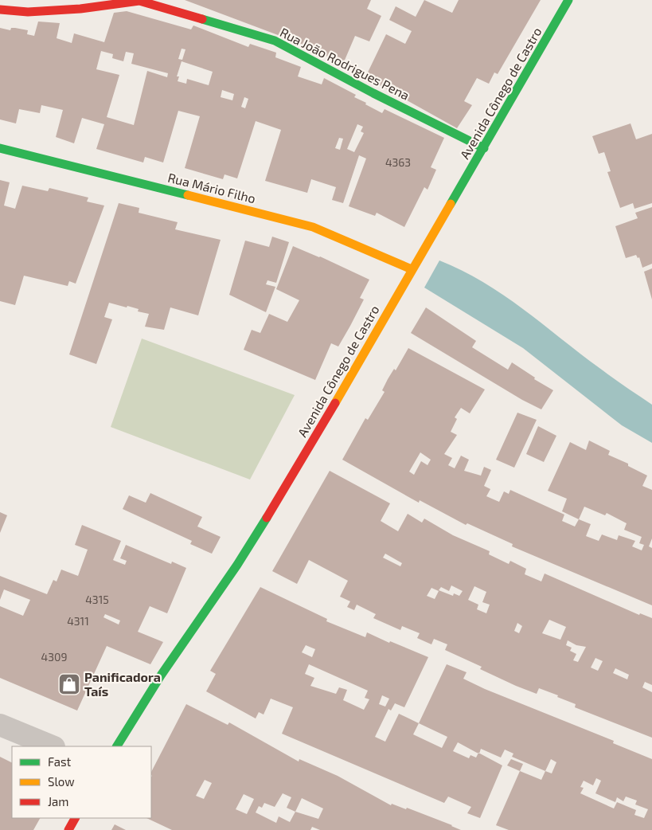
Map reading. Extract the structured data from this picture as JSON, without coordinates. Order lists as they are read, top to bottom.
{
  "streets": {
    "street": ["Rua João Rodrigues Pena", "Avenida Cônego de Castro", "Rua Mário Filho"]
  },
  "crossings": [
    ["Rua João Rodrigues Pena", "Avenida Cônego de Castro"],
    ["Avenida Cônego de Castro", "Rua Mário Filho"]
  ],
  "places": {
    "shop": ["Panificadora Taís"]
  },
  "house_numbers": [
    "4363",
    "4315",
    "4311",
    "4309"
  ],
  "legend": ["Fast", "Slow", "Jam"]
}
